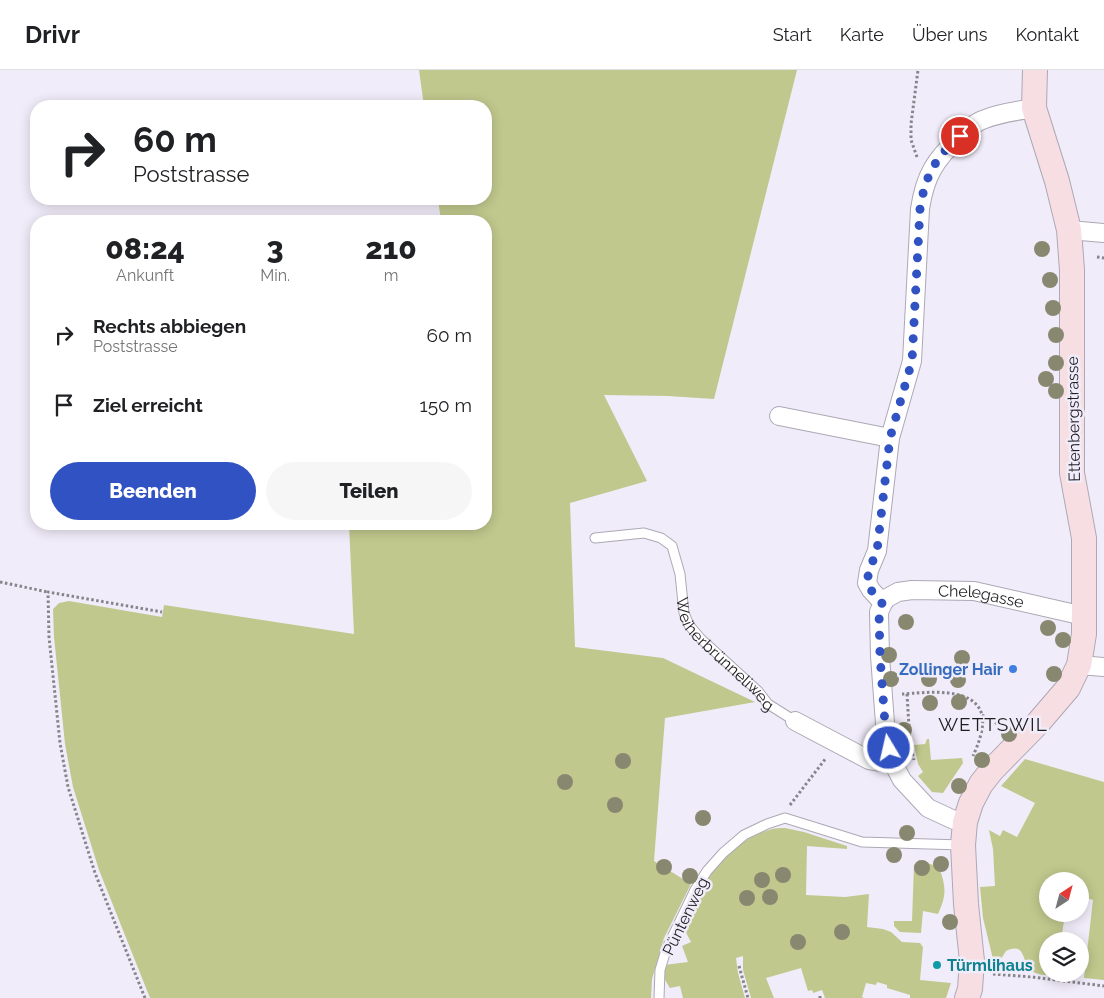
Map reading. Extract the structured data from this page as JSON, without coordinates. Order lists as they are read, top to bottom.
{
  "streets": {
    "street": ["Ettenbergstrasse", "Chelegasse", "Weiherbrünneliweg"],
    "lane": ["Püntenweg"]
  },
  "crossings": [
    ["Ettenbergstrasse", "Chelegasse"]
  ],
  "districts": ["WETTSWIL"],
  "places": ["Zollinger Hair", "Türmlihaus"],
  "north": "top right",
  "page": {
    "header": "Drivr",
    "nav": [
      "Start",
      "Karte",
      "Über uns",
      "Kontakt"
    ],
    "turn": ["60 m", "Poststrasse"],
    "eta": [
      "08:24",
      "Ankunft",
      "3",
      "Min.",
      "210",
      "m"
    ],
    "list": [
      {
        "name": "Rechts abbiegen",
        "note": "Poststrasse",
        "value": "60 m"
      },
      {
        "name": "Ziel erreicht",
        "value": "150 m"
      }
    ],
    "buttons": ["Beenden", "Teilen"]
  }
}
